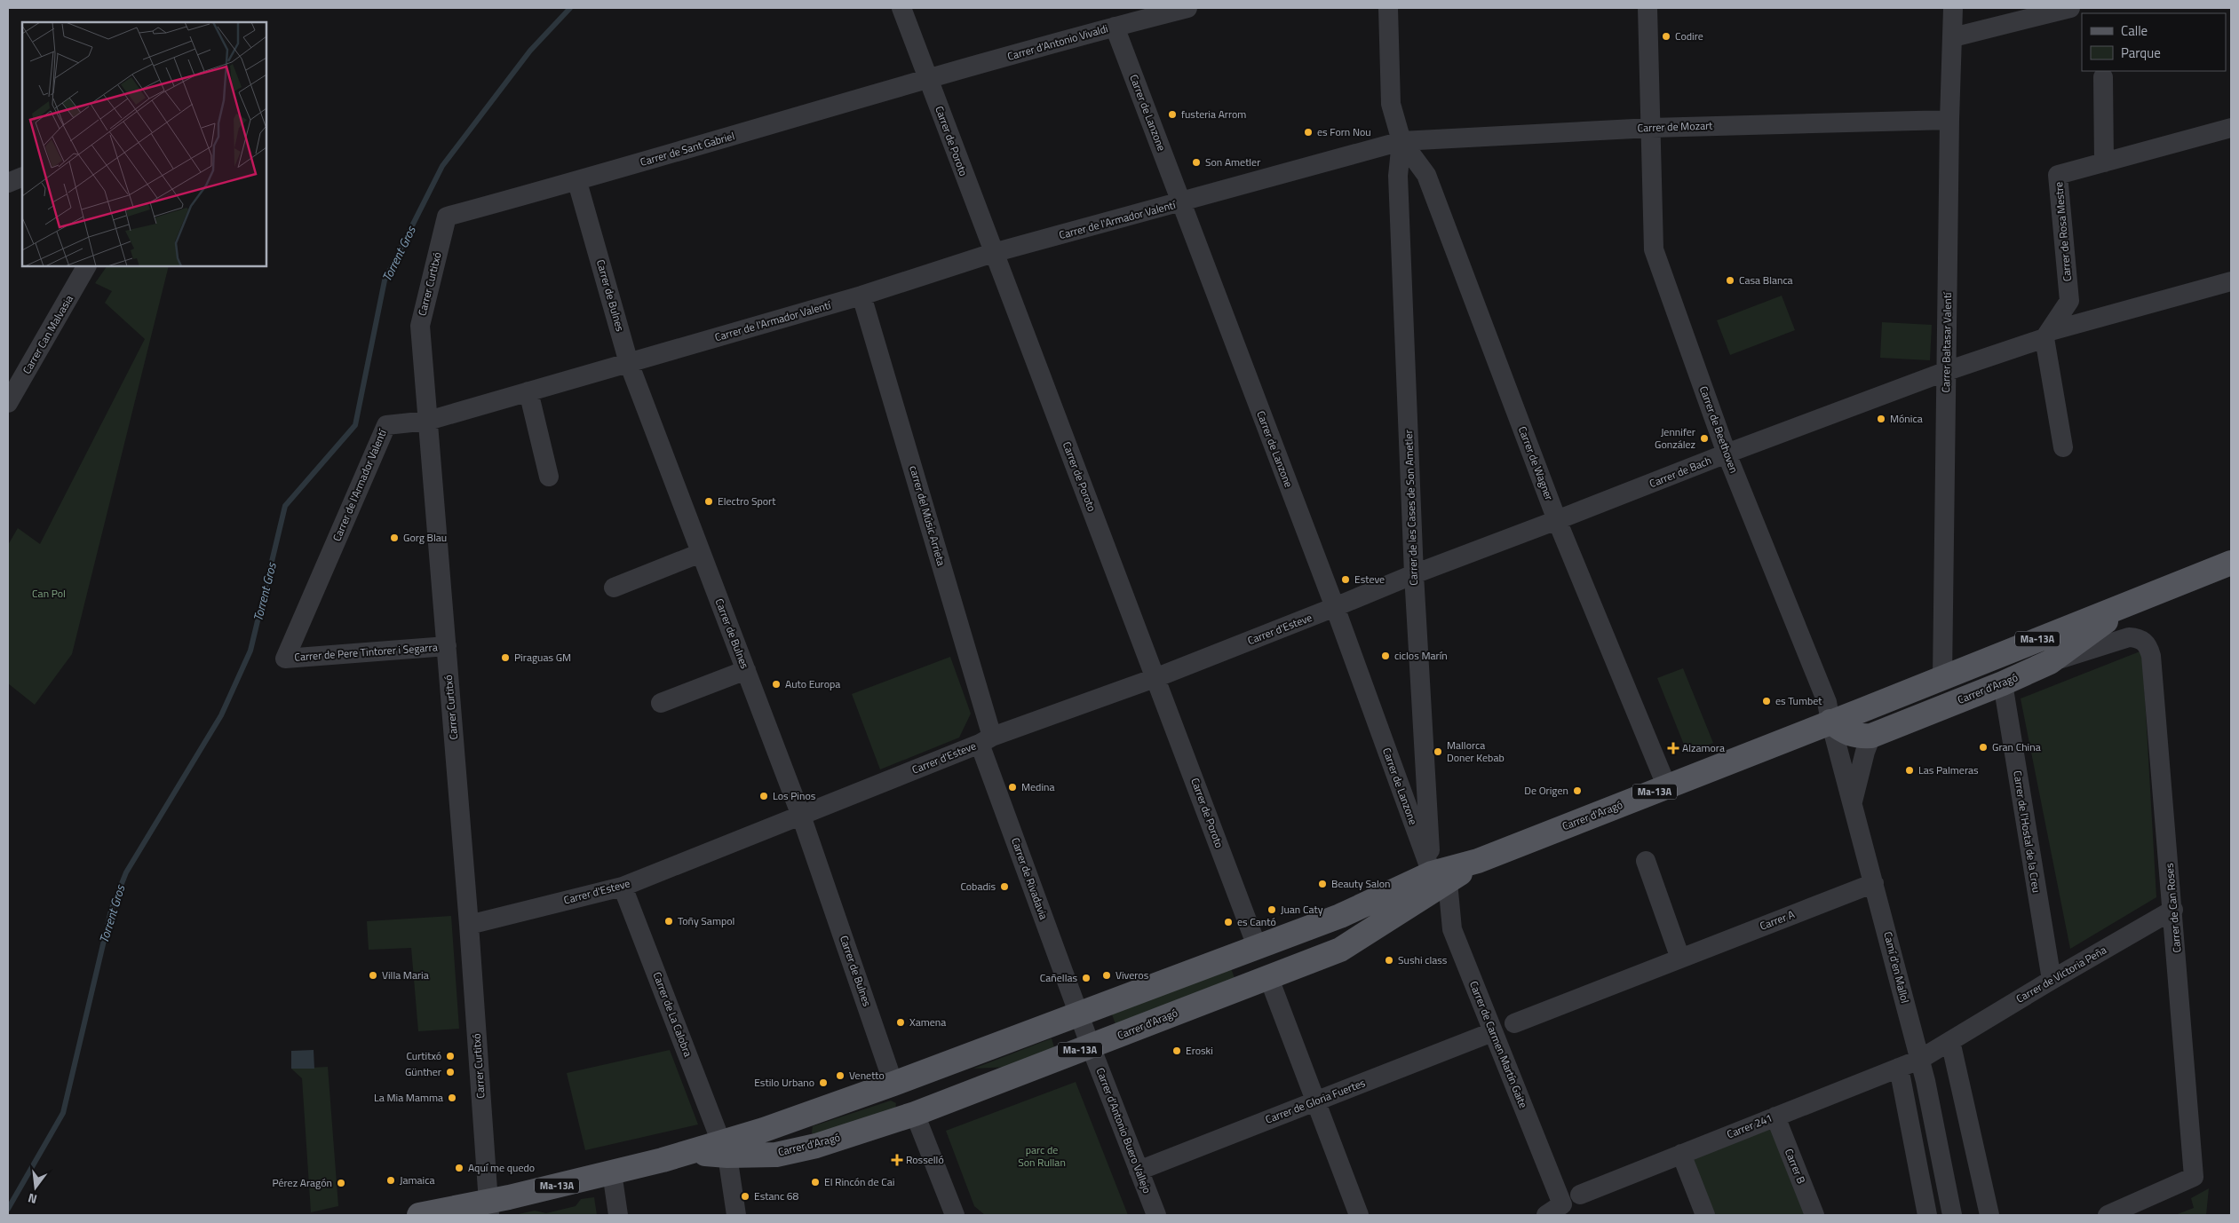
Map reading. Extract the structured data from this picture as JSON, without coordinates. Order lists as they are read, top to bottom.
{
  "streets": {
    "main road": ["Ma-13A", "Carrer d'Aragó"],
    "street": [
      "Carrer d'Antonio Vivaldi",
      "Carrer de Lanzone",
      "Carrer de Mozart",
      "Carrer de Poroto",
      "Carrer de Sant Gabriel",
      "Carrer de l'Armador Valentí",
      "Carrer de Rosa Mestre",
      "Carrer Curtitxó",
      "Carrer de Bulnes",
      "Carrer Can Malvasia",
      "Carrer Baltasar Valentí",
      "Carrer de Beethoven",
      "Carrer de Wagner",
      "Carrer de Bach",
      "Carrer de les Cases de Son Ametler",
      "carrer del Músic Arrieta",
      "Carrer d'Esteve",
      "Carrer de Pere Tintorer i Segarra",
      "Carrer de l'Hostal de la Creu",
      "Carrer de Rivadavia",
      "Carrer de Can Roses",
      "Carrer A",
      "Camí d'en Mallol",
      "Carrer de Victoria Peña",
      "Carrer de La Calobra",
      "Carrer de Carmen Martín Gaite",
      "Carrer de Gloria Fuertes",
      "Carrer 241",
      "Carrer d'Antonio Buero Vallejo",
      "Carrer B"
    ]
  },
  "crossings": [
    ["Carrer d'Antonio Vivaldi", "Carrer de Lanzone"],
    ["Carrer d'Antonio Vivaldi", "Carrer de Poroto"],
    ["Carrer d'Antonio Vivaldi", "Carrer de Sant Gabriel"],
    ["Carrer de Lanzone", "Carrer de l'Armador Valentí"],
    ["Carrer de Lanzone", "Carrer de les Cases de Son Ametler"],
    ["Carrer de Lanzone", "Carrer d'Esteve"],
    ["Carrer de Lanzone", "Carrer d'Aragó"],
    ["Carrer de Lanzone", "Carrer de Carmen Martín Gaite"],
    ["Carrer de Mozart", "Carrer de l'Armador Valentí"],
    ["Carrer de Mozart", "Carrer Baltasar Valentí"],
    ["Carrer de Mozart", "Carrer de Beethoven"],
    ["Carrer de Mozart", "Carrer de Wagner"],
    ["Carrer de Mozart", "Carrer de les Cases de Son Ametler"],
    ["Carrer de Poroto", "Carrer de Sant Gabriel"],
    ["Carrer de Poroto", "Carrer de l'Armador Valentí"],
    ["Carrer de Poroto", "Carrer d'Esteve"],
    ["Carrer de Poroto", "Carrer d'Aragó"],
    ["Carrer de Sant Gabriel", "Carrer Curtitxó"],
    ["Carrer de Sant Gabriel", "Carrer de Bulnes"],
    ["Carrer de l'Armador Valentí", "Carrer Curtitxó"],
    ["Carrer de l'Armador Valentí", "Carrer de Bulnes"],
    ["Carrer de l'Armador Valentí", "Carrer de Wagner"],
    ["Carrer de l'Armador Valentí", "Carrer de les Cases de Son Ametler"],
    ["Carrer de l'Armador Valentí", "carrer del Músic Arrieta"],
    ["Carrer de l'Armador Valentí", "Carrer de Pere Tintorer i Segarra"],
    ["Carrer Curtitxó", "Carrer d'Esteve"],
    ["Carrer Curtitxó", "Carrer de Pere Tintorer i Segarra"],
    ["Carrer Curtitxó", "Carrer d'Aragó"],
    ["Carrer de Bulnes", "Carrer d'Esteve"],
    ["Carrer de Bulnes", "Carrer d'Aragó"],
    ["Carrer Baltasar Valentí", "Carrer de Bach"],
    ["Carrer Baltasar Valentí", "Carrer d'Aragó"],
    ["Carrer de Beethoven", "Carrer de Bach"],
    ["Carrer de Beethoven", "Carrer d'Aragó"],
    ["Carrer de Beethoven", "Camí d'en Mallol"],
    ["Carrer de Wagner", "Carrer de Bach"],
    ["Carrer de Wagner", "Carrer de les Cases de Son Ametler"],
    ["Carrer de Wagner", "Carrer d'Aragó"],
    ["Carrer de Bach", "Carrer de les Cases de Son Ametler"],
    ["Carrer de Bach", "Carrer d'Esteve"],
    ["Carrer de les Cases de Son Ametler", "Carrer d'Esteve"],
    ["Carrer de les Cases de Son Ametler", "Carrer d'Aragó"],
    ["Carrer de les Cases de Son Ametler", "Carrer de Carmen Martín Gaite"],
    ["carrer del Músic Arrieta", "Carrer d'Esteve"],
    ["carrer del Músic Arrieta", "Carrer de Rivadavia"],
    ["Carrer d'Esteve", "Carrer de Rivadavia"],
    ["Carrer d'Esteve", "Carrer de La Calobra"],
    ["Carrer d'Aragó", "Carrer de l'Hostal de la Creu"],
    ["Carrer d'Aragó", "Carrer de Rivadavia"],
    ["Carrer d'Aragó", "Carrer de Can Roses"],
    ["Carrer d'Aragó", "Camí d'en Mallol"],
    ["Carrer d'Aragó", "Carrer de La Calobra"],
    ["Carrer d'Aragó", "Carrer de Carmen Martín Gaite"],
    ["Carrer d'Aragó", "Carrer d'Antonio Buero Vallejo"],
    ["Carrer de l'Hostal de la Creu", "Carrer de Victoria Peña"],
    ["Carrer de Rivadavia", "Carrer d'Antonio Buero Vallejo"],
    ["Carrer de Can Roses", "Carrer de Victoria Peña"],
    ["Carrer A", "Camí d'en Mallol"],
    ["Camí d'en Mallol", "Carrer de Victoria Peña"],
    ["Camí d'en Mallol", "Carrer 241"],
    ["Carrer de Victoria Peña", "Carrer 241"],
    ["Carrer de Carmen Martín Gaite", "Carrer de Gloria Fuertes"],
    ["Carrer de Gloria Fuertes", "Carrer d'Antonio Buero Vallejo"],
    ["Carrer 241", "Carrer B"]
  ],
  "water": ["Torrent Gros"],
  "parks": ["Can Pol", "parc de Son Rullan"],
  "places": {
    "other": [
      "Codire",
      "fusteria Arrom",
      "es Forn Nou",
      "Son Ametler",
      "Casa Blanca",
      "Mónica",
      "Jennifer González",
      "Electro Sport",
      "Gorg Blau",
      "Esteve",
      "ciclos Marín",
      "Piraguas GM",
      "Auto Europa",
      "es Tumbet",
      "Gran China",
      "Mallorca Doner Kebab",
      "Las Palmeras",
      "Medina",
      "De Origen",
      "Los Pinos",
      "Beauty Salon",
      "Cobadis",
      "Juan Caty",
      "Toñy Sampol",
      "es Cantó",
      "Sushi class",
      "Villa Maria",
      "Viveros",
      "Cañellas",
      "Xamena",
      "Eroski",
      "Curtitxó",
      "Günther",
      "Venetto",
      "Estilo Urbano",
      "La Mia Mamma",
      "Aquí me quedo",
      "Jamaica",
      "El Rincón de Cai",
      "Pérez Aragón",
      "Estanc 68"
    ],
    "health": ["Alzamora", "Rosselló"]
  },
  "legend": ["Calle", "Parque"],
  "north": "bottom"
}
